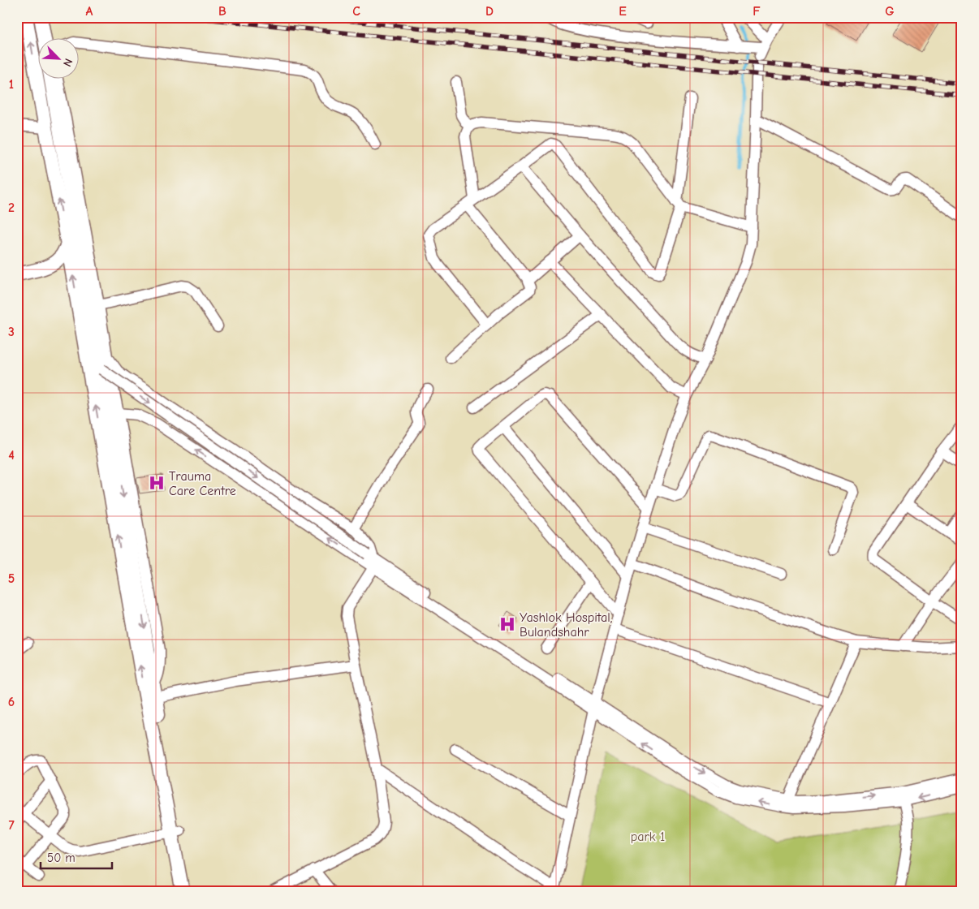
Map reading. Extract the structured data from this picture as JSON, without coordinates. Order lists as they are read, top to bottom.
{
  "parks": ["park 1"],
  "places": {
    "hospital": ["Trauma Care Centre", "Yashlok Hospital, Bulandshahr"]
  },
  "scale_bar": "50 m",
  "north": "bottom right",
  "grid": {
    "columns": [
      "A",
      "B",
      "C",
      "D",
      "E",
      "F",
      "G"
    ],
    "rows": [
      "1",
      "2",
      "3",
      "4",
      "5",
      "6",
      "7"
    ]
  }
}
